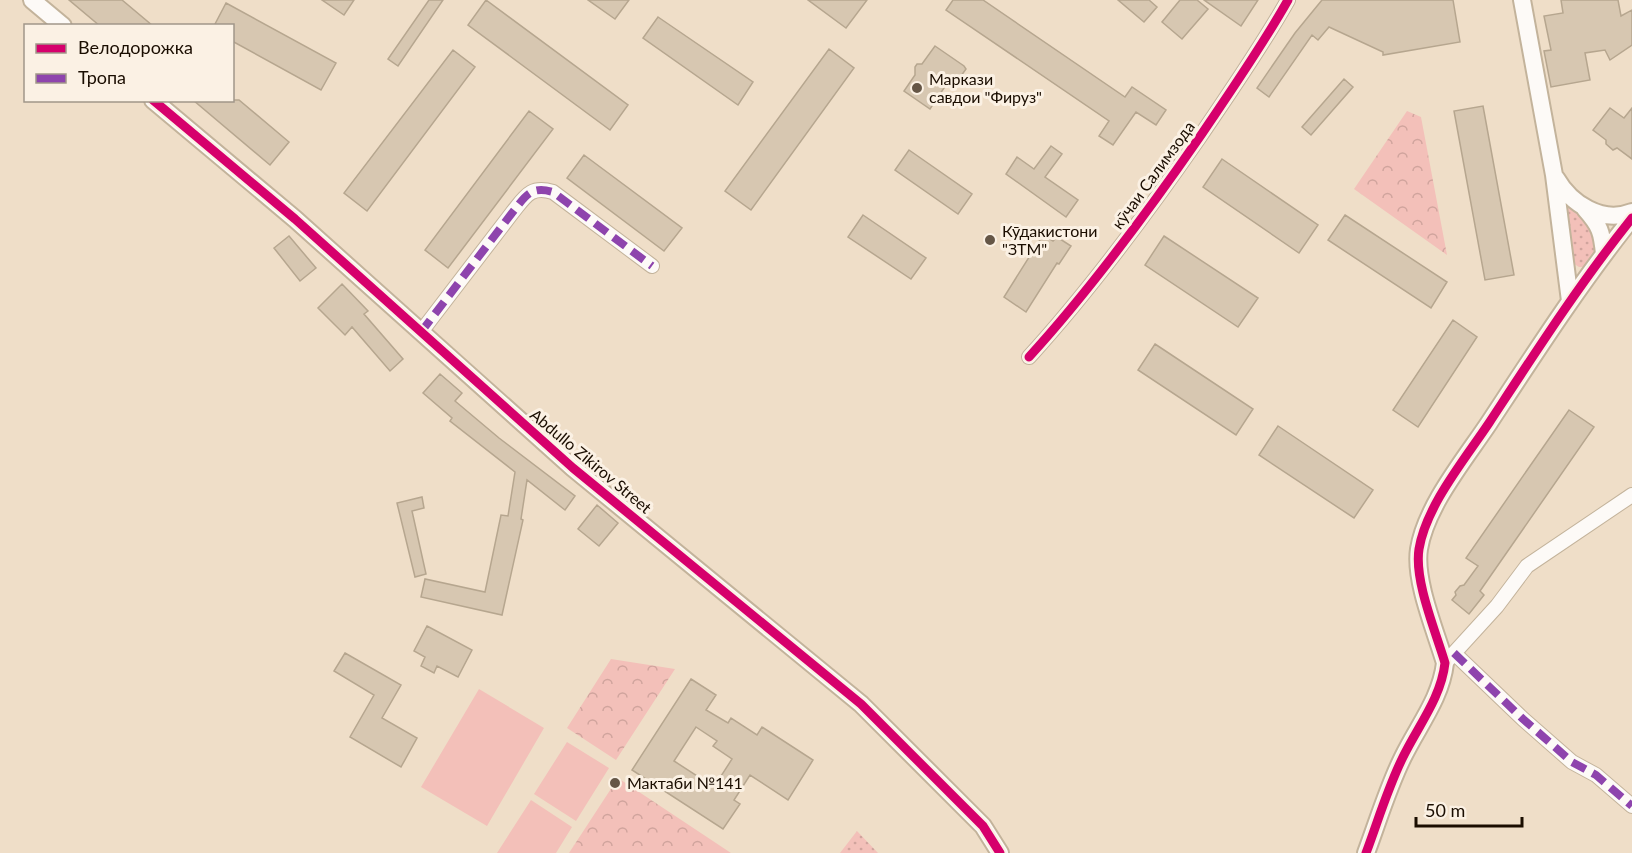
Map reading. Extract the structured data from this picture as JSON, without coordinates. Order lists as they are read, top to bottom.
{
  "streets": {
    "street": ["кӯчаи Салимзода", "Abdullo Zikirov Street"]
  },
  "places": ["Маркази савдои \"Фируз\"", "Кӯдакистони \"ЗТМ\"", "Мактаби №141"],
  "legend": ["Велодорожка", "Тропа"],
  "scale_bar": "50 m"
}
